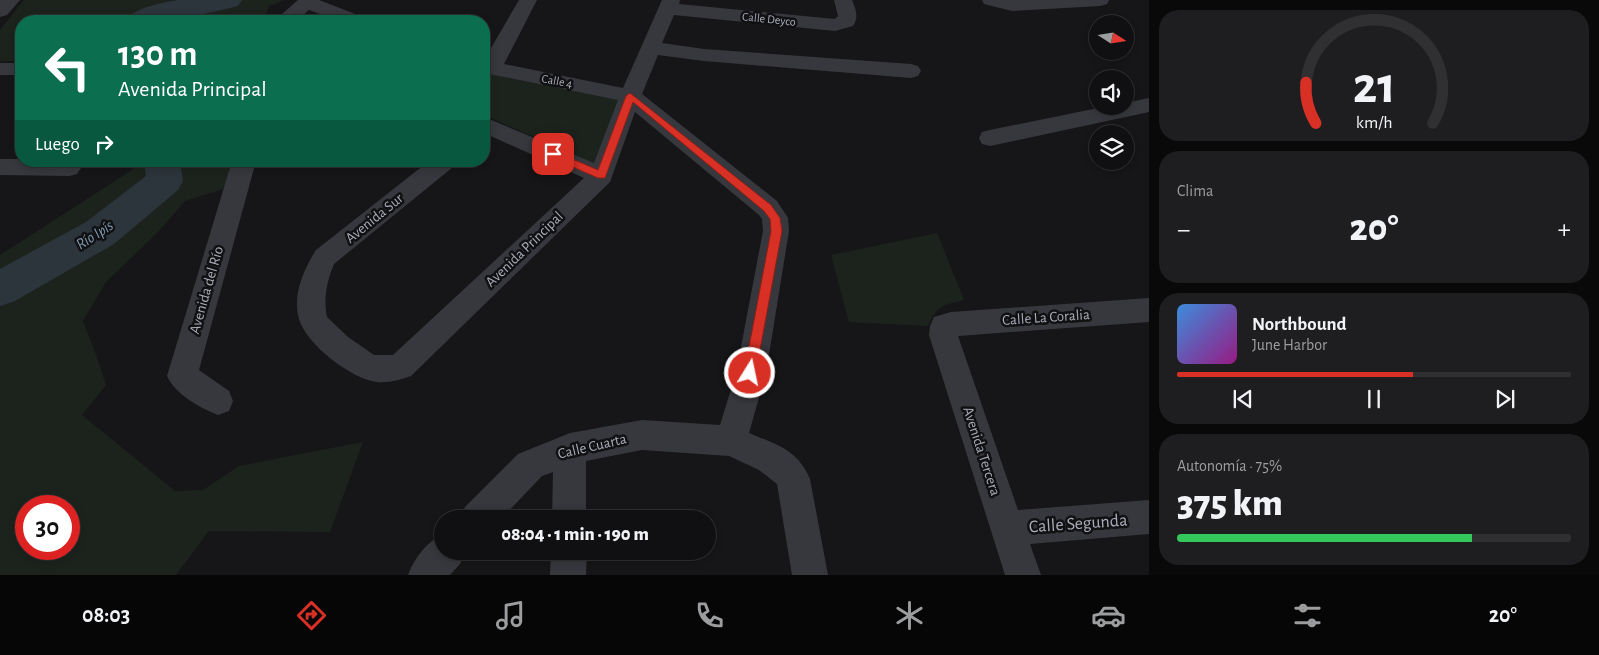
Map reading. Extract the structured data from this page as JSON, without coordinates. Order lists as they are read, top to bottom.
{
  "streets": {
    "street": [
      "Calle Deyco",
      "Calle 4",
      "Avenida Sur",
      "Avenida Principal",
      "Avenida del Río",
      "Calle La Coralia",
      "Calle Cuarta",
      "Avenida Tercera",
      "Calle Segunda"
    ]
  },
  "crossings": [
    ["Calle Deyco", "Avenida Principal"],
    ["Calle 4", "Avenida Principal"],
    ["Avenida Sur", "Avenida Principal"],
    ["Calle La Coralia", "Avenida Tercera"],
    ["Avenida Tercera", "Calle Segunda"]
  ],
  "water": ["Río Ipís"],
  "north": "right",
  "page": {
    "turn": ["130 m", "Avenida Principal"],
    "then": "Luego",
    "tile": [
      "Clima",
      ["Autonomía · 75%", "375 km"]
    ],
    "heat": ["−", "20°", "+"],
    "song": ["Northbound", "June Harbor"],
    "limit": "30",
    "trip": "08:04 · 1 min · 190 m",
    "tabs": ["08:03", "20°"],
    "gauge": ["21", "km/h"]
  }
}
